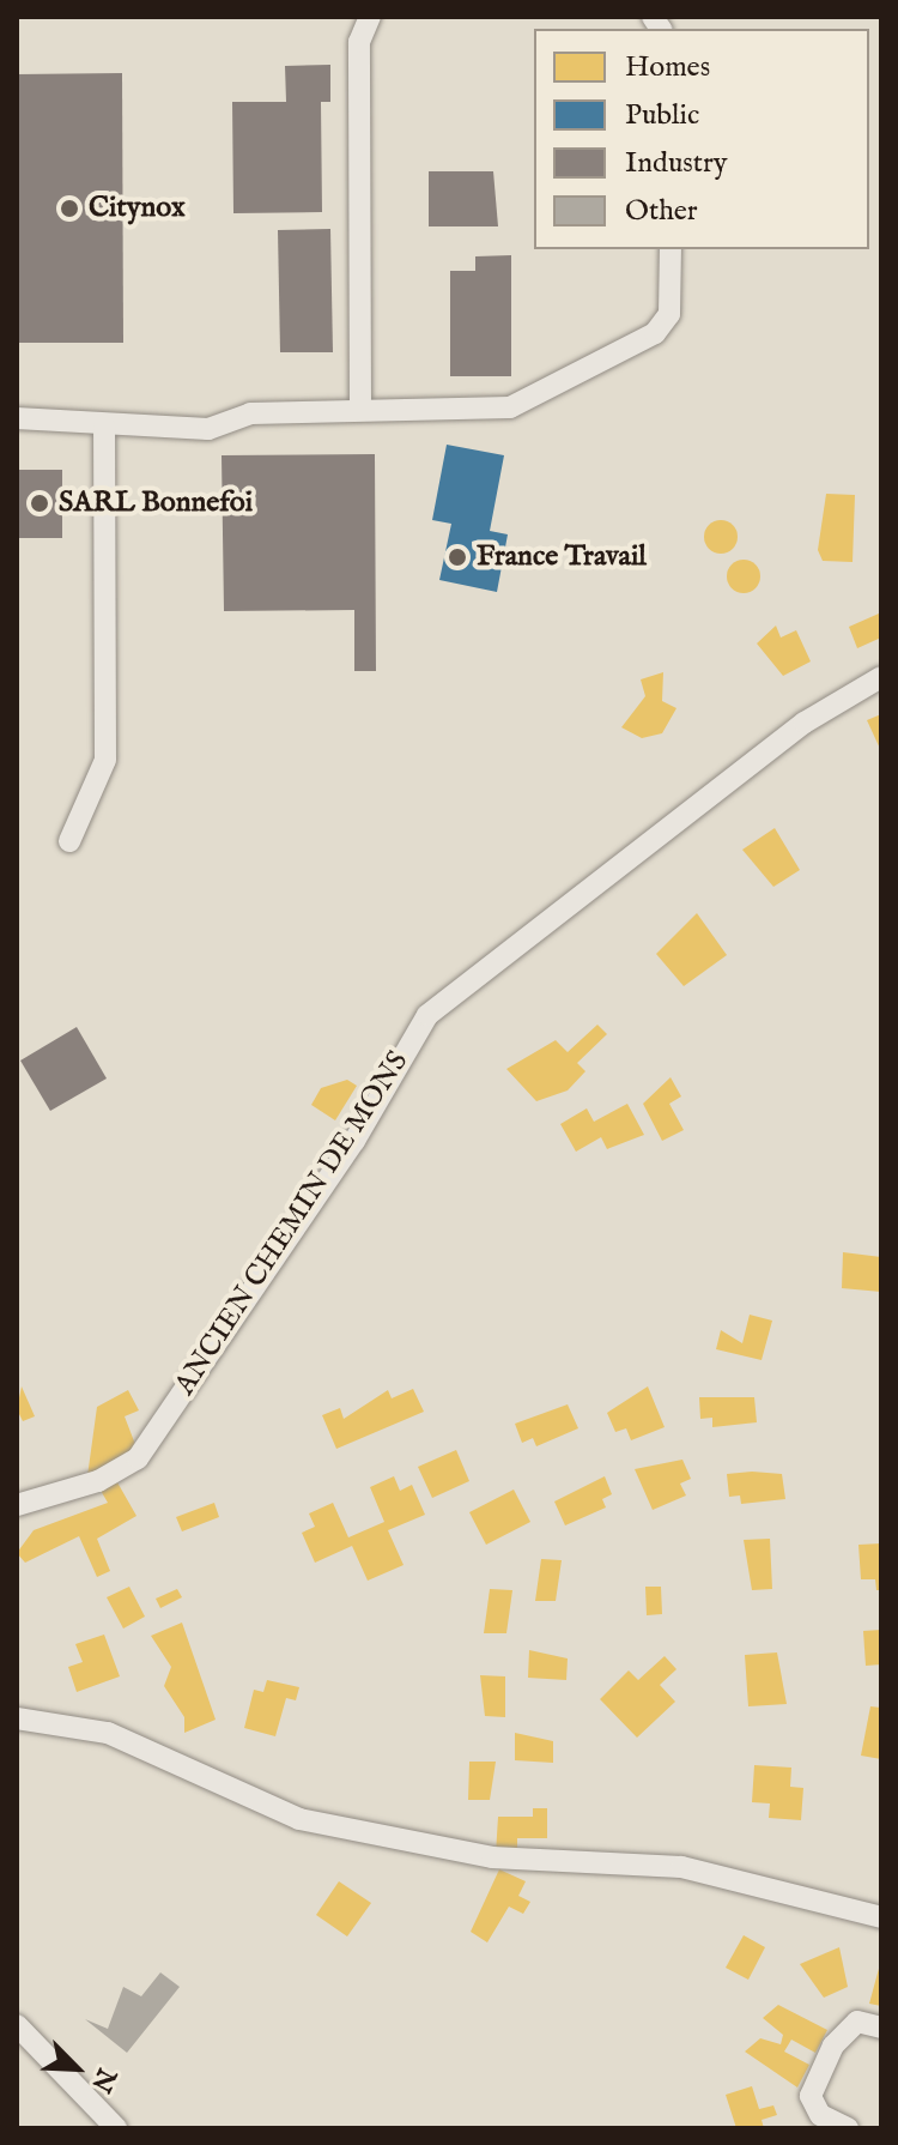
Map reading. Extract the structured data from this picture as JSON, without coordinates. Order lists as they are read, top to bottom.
{
  "streets": {
    "street": ["ANCIEN CHEMIN DE MONS"]
  },
  "places": ["Citynox", "SARL Bonnefoi", "France Travail"],
  "legend": [
    "Homes",
    "Public",
    "Industry",
    "Other"
  ],
  "north": "bottom right"
}
